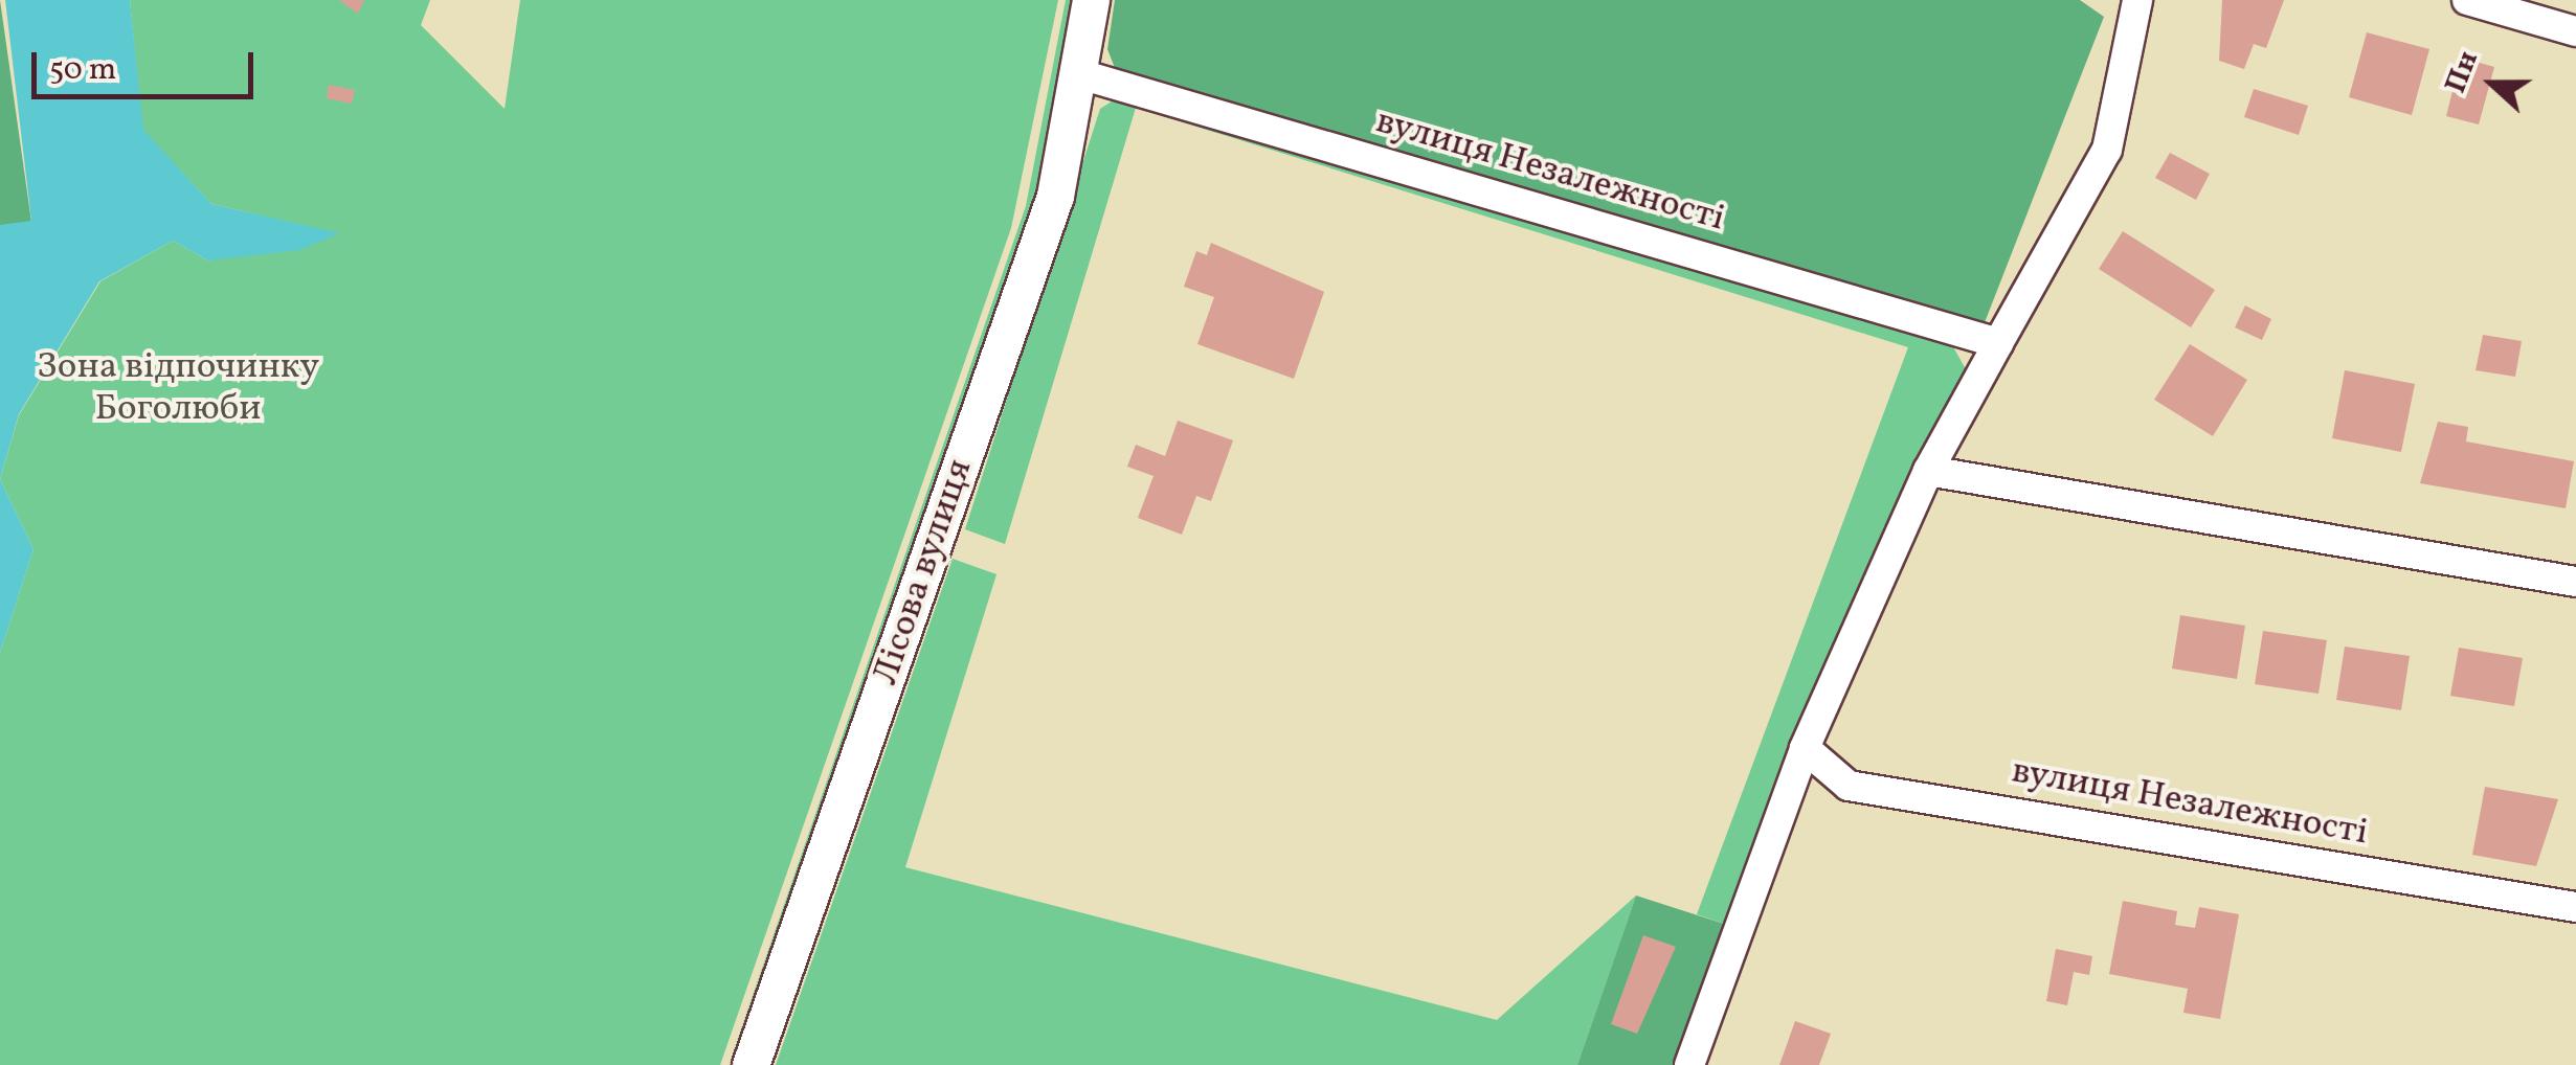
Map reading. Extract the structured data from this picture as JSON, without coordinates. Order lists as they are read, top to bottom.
{
  "streets": {
    "street": ["вулиця Незалежності", "Лісова вулиця"]
  },
  "crossings": [
    ["вулиця Незалежності", "Лісова вулиця"]
  ],
  "parks": ["Зона відпочинку Боголюби"],
  "scale_bar": "50 m",
  "north": "left"
}
